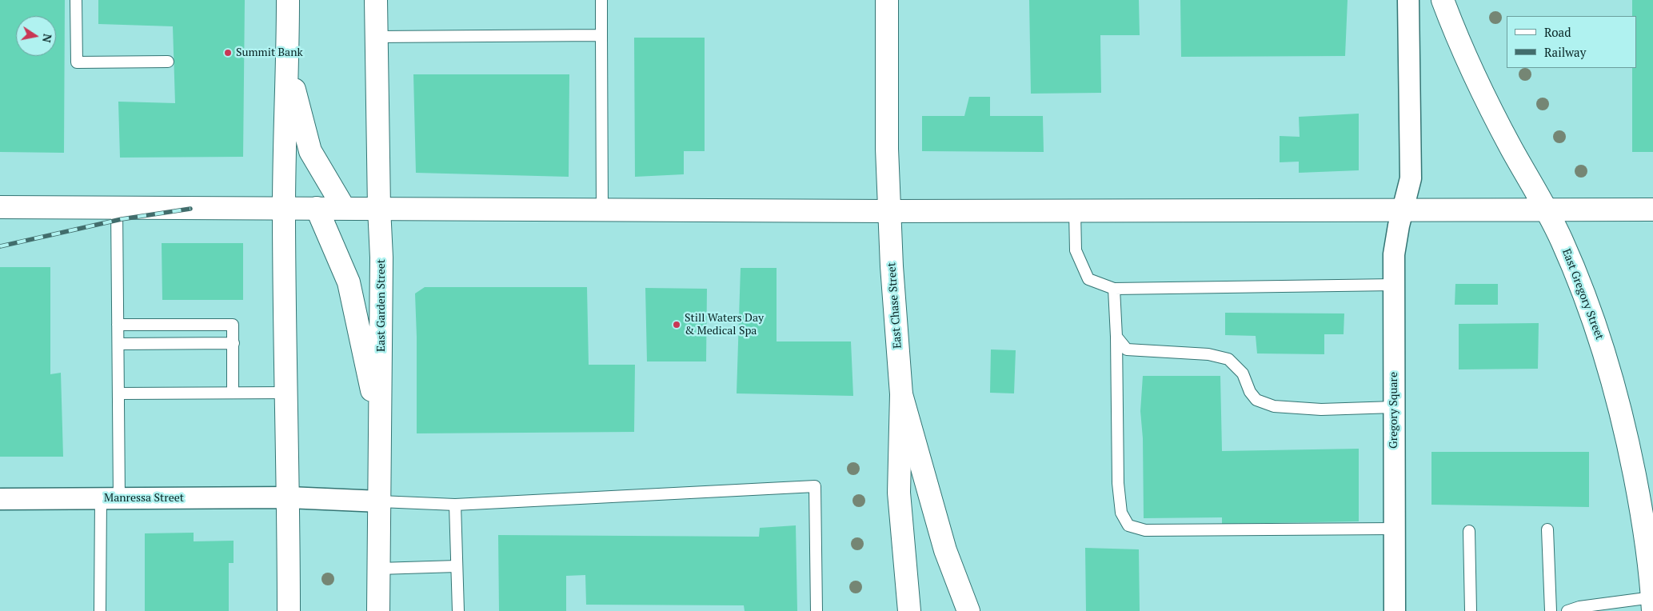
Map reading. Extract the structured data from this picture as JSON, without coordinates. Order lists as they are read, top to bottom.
{
  "streets": {
    "main road": ["East Gregory Street", "East Garden Street", "East Chase Street"],
    "street": ["Gregory Square", "Manressa Street"]
  },
  "crossings": [
    ["East Garden Street", "Manressa Street"]
  ],
  "places": ["Summit Bank", "Still Waters Day & Medical Spa"],
  "legend": ["Road", "Railway"],
  "north": "right"
}
